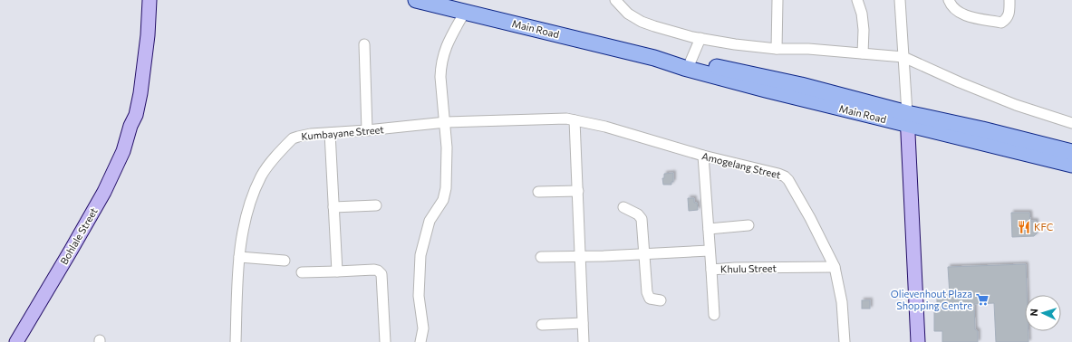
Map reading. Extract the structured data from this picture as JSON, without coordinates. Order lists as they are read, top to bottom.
{
  "streets": {
    "main road": ["Main Road"],
    "street": [
      "Kumbayane Street",
      "Amogelang Street",
      "Bohlale Street",
      "Khulu Street"
    ]
  },
  "crossings": [
    ["Kumbayane Street", "Amogelang Street"],
    ["Amogelang Street", "Khulu Street"]
  ],
  "places": {
    "restaurant": ["KFC"],
    "supermarket": ["Olievenhout Plaza Shopping Centre"]
  },
  "north": "left"
}
